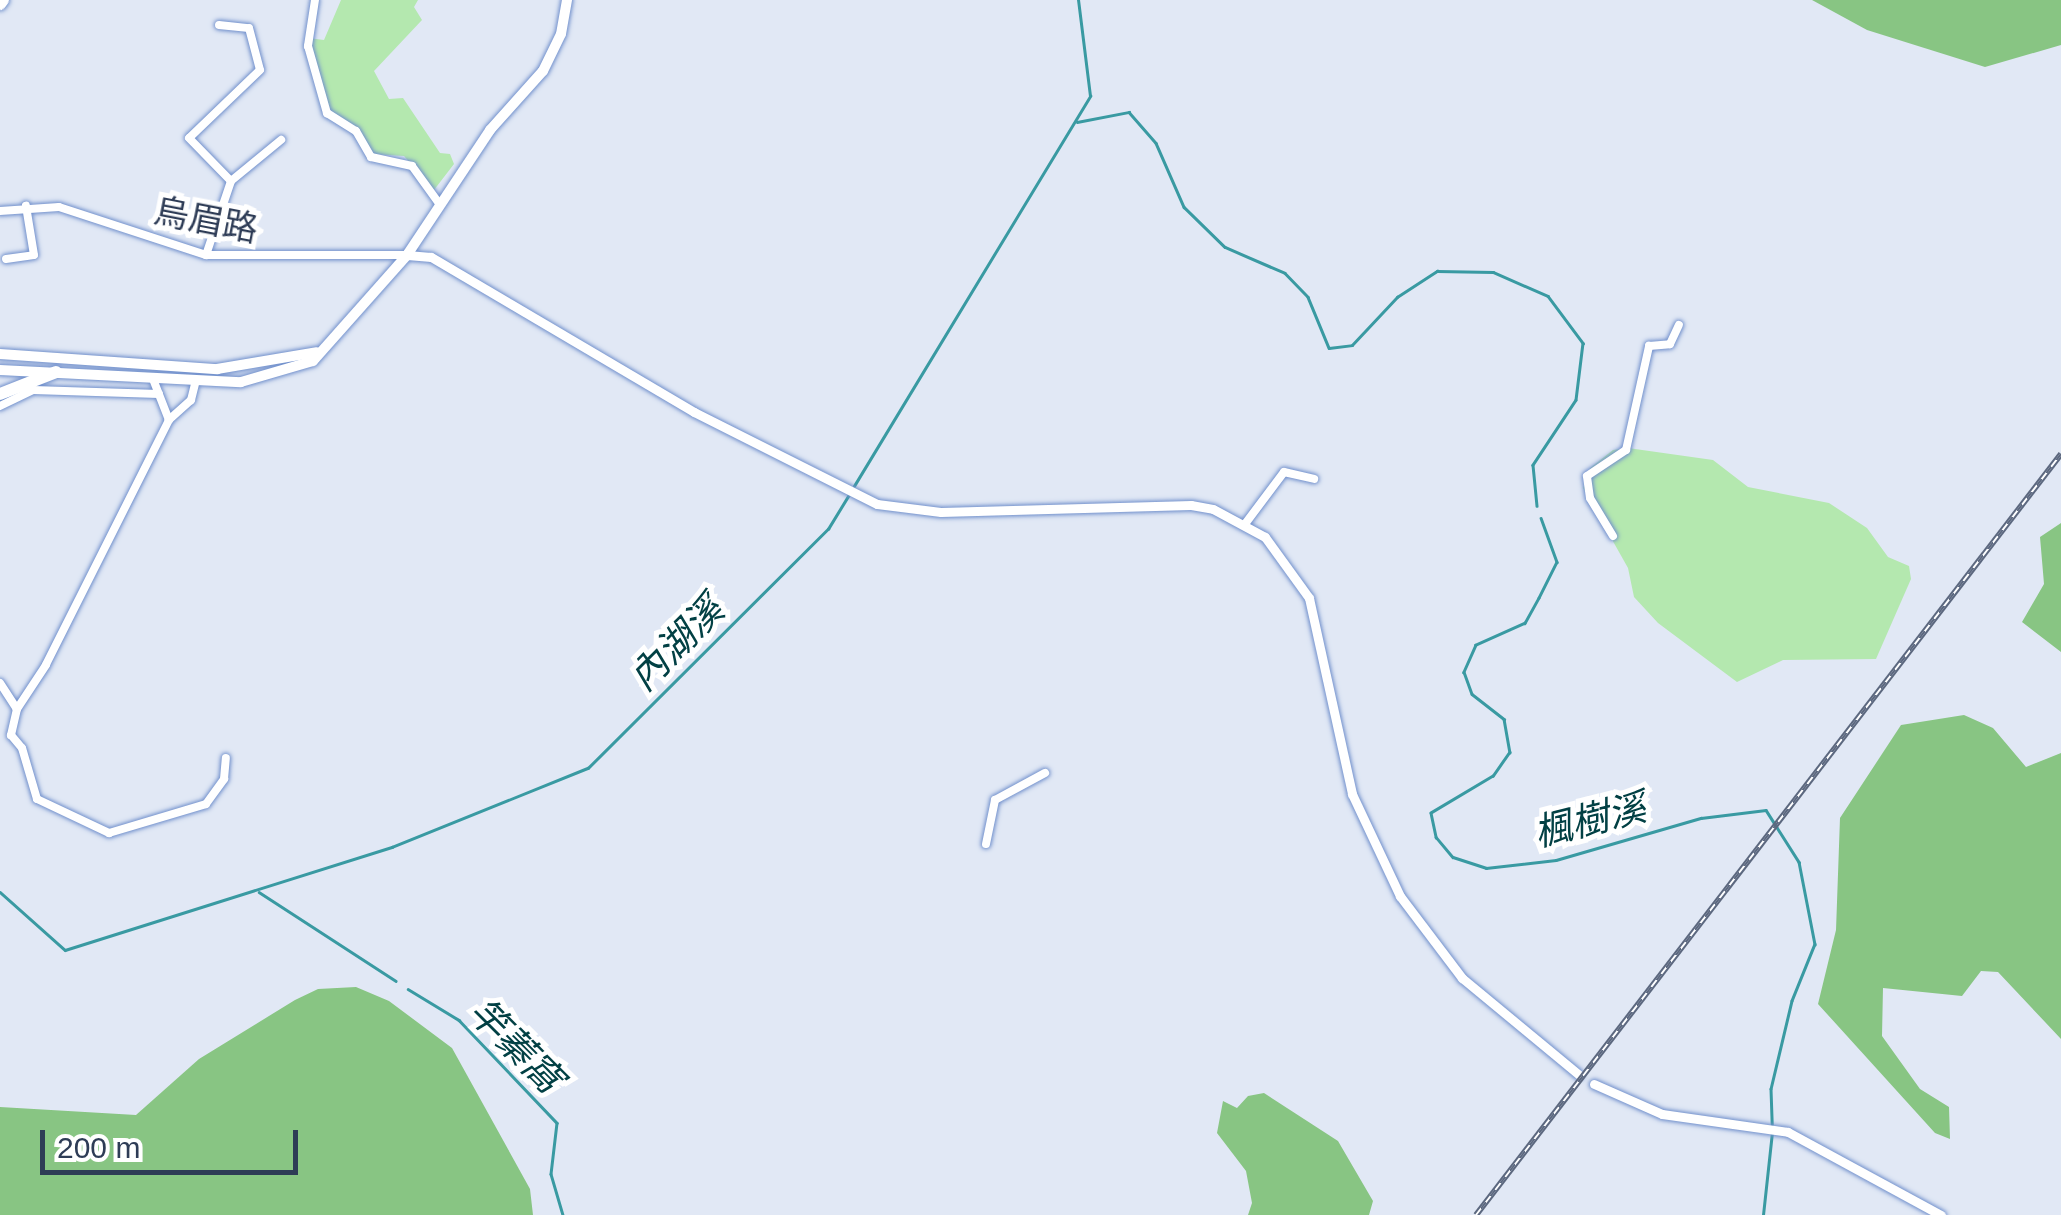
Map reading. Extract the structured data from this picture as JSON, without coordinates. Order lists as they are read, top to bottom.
{
  "streets": {
    "street": ["烏眉路"]
  },
  "water": ["內湖溪", "楓樹溪", "竿蓁窩"],
  "scale_bar": "200 m"
}
